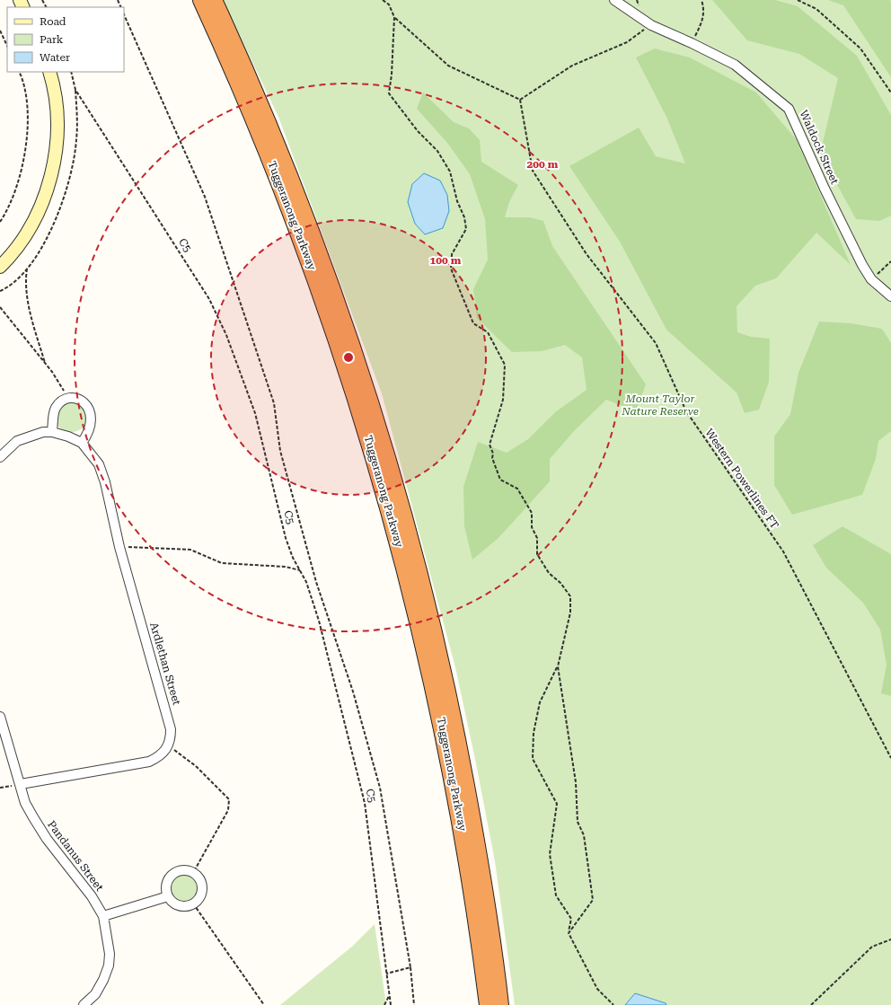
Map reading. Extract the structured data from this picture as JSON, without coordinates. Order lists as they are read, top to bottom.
{
  "streets": {
    "highway": ["Tuggeranong Parkway"],
    "street": ["Waldock Street", "Ardlethan Street", "Pandanus Street"],
    "path": ["C5", "Western Powerlines FT"]
  },
  "parks": ["Mount Taylor Nature Reserve"],
  "legend": ["Road", "Park", "Water"],
  "rings": ["200 m", "100 m"]
}
